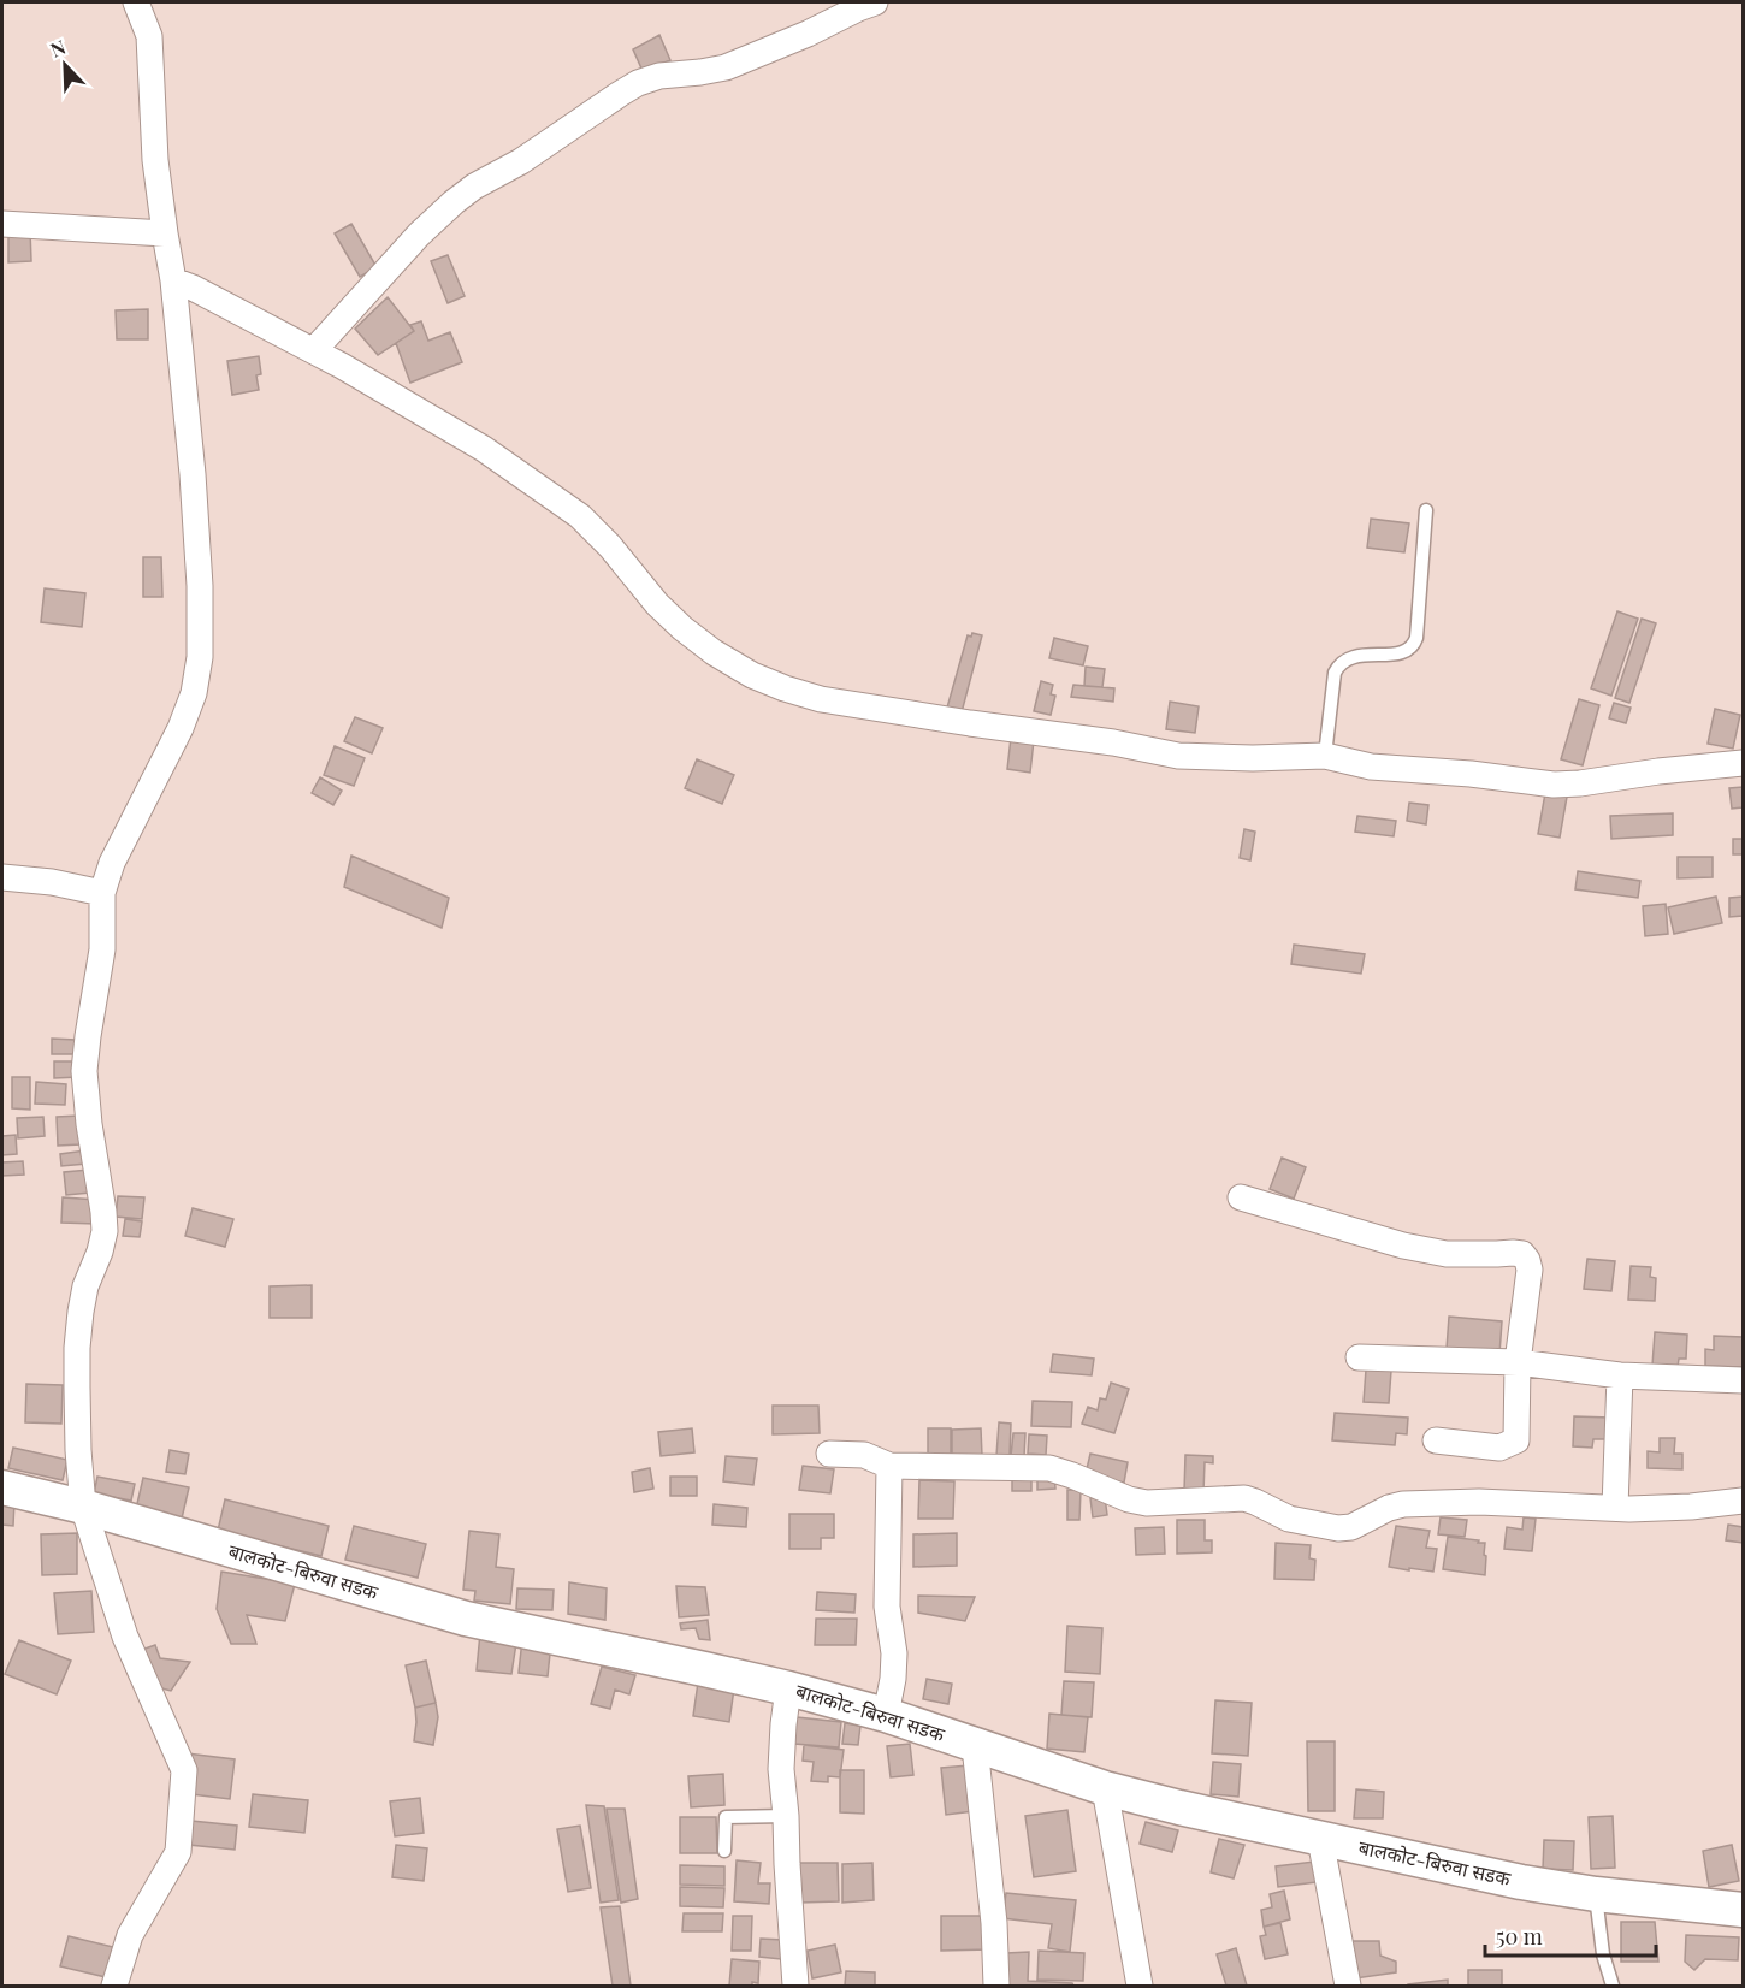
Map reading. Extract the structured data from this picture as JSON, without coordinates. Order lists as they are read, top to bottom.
{
  "streets": {
    "main road": ["बालकोट-बिरुवा सडक"]
  },
  "scale_bar": "50 m",
  "north": "top left"
}
